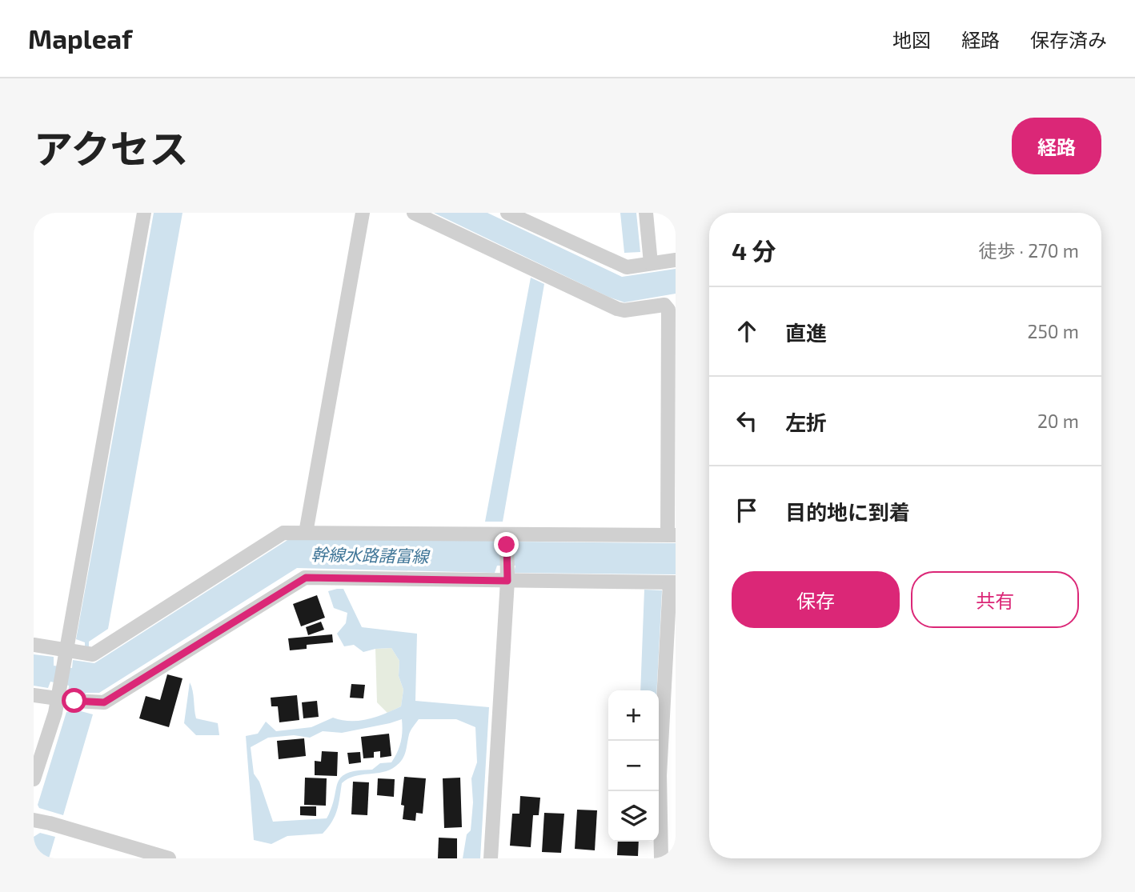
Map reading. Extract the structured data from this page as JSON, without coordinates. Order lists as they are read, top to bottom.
{
  "water": ["幹線水路諸富線"],
  "page": {
    "header": "Mapleaf",
    "nav": ["地図", "経路", "保存済み"],
    "title": "アクセス",
    "buttons": [
      "経路",
      ["保存", "共有"]
    ],
    "heading": ["4 分", "徒歩 · 270 m"],
    "list": [
      ["直進", "250 m"],
      ["左折", "20 m"],
      "目的地に到着"
    ],
    "map_buttons": ["+", "−"]
  }
}
